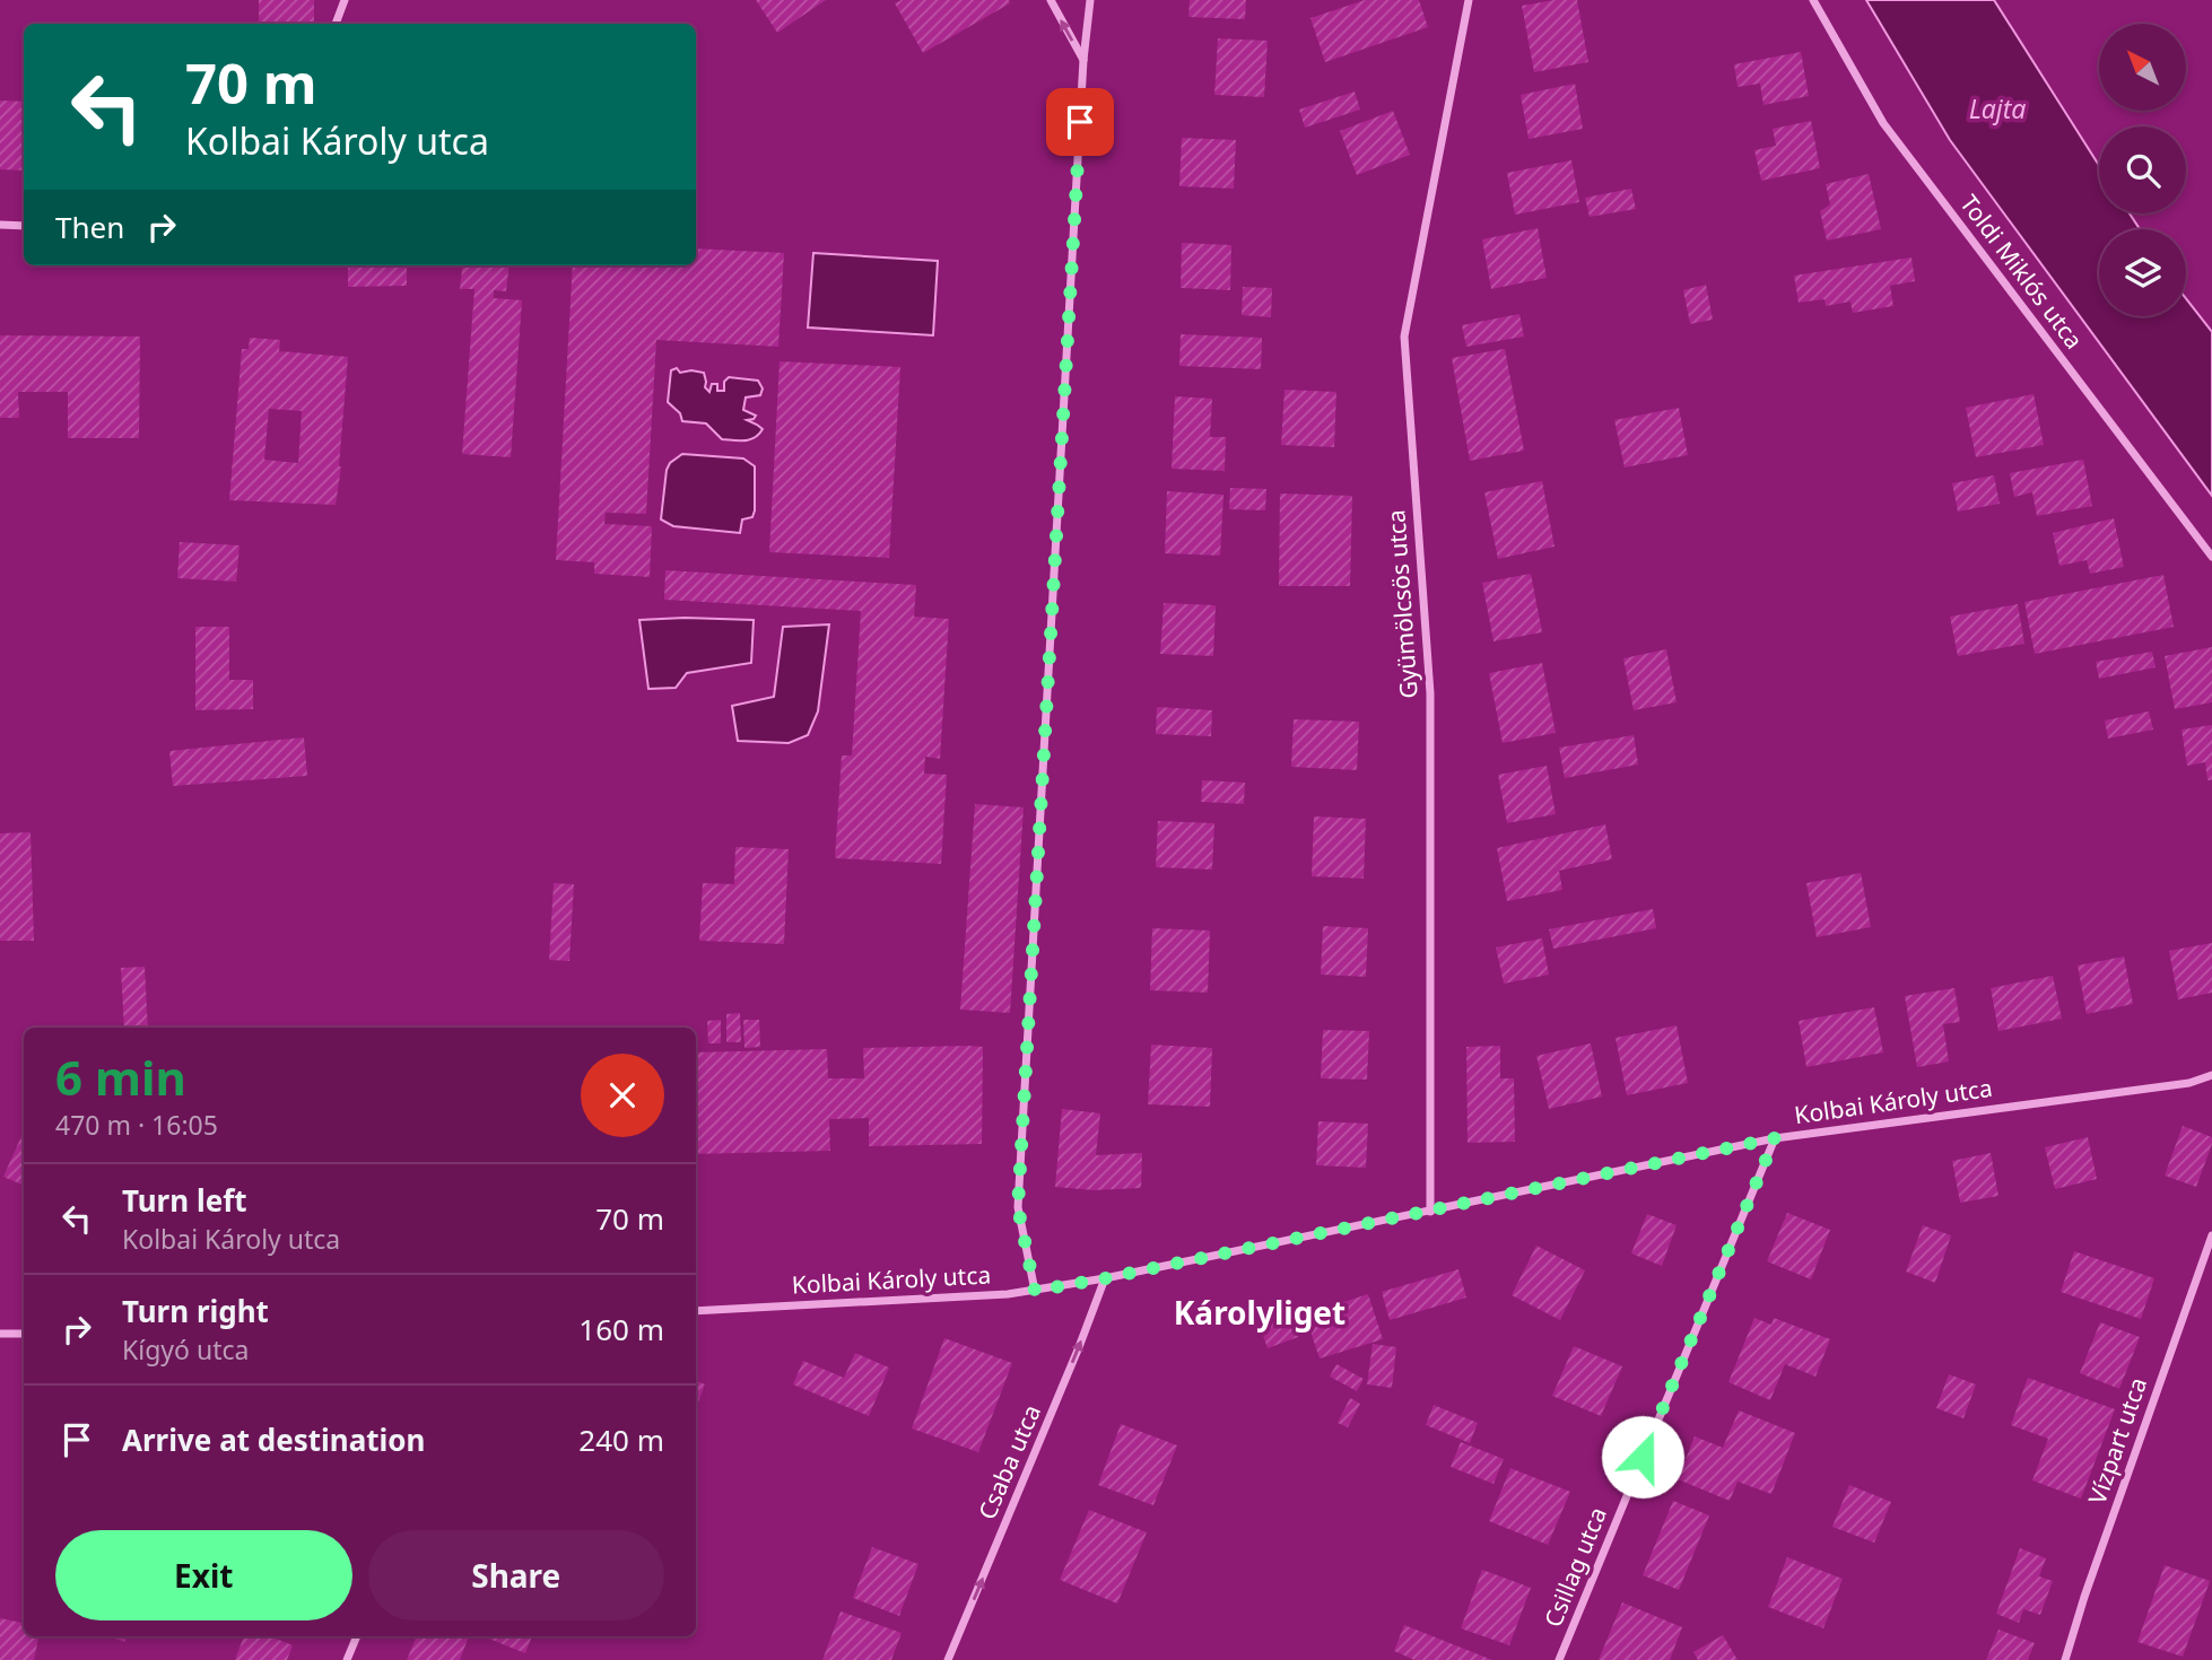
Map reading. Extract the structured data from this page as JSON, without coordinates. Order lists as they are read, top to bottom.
{
  "streets": {
    "street": [
      "Toldi Miklós utca",
      "Gyümölcsös utca",
      "Kolbai Károly utca",
      "Vízpart utca",
      "Csaba utca",
      "Csillag utca"
    ]
  },
  "crossings": [
    ["Gyümölcsös utca", "Kolbai Károly utca"],
    ["Kolbai Károly utca", "Csaba utca"],
    ["Kolbai Károly utca", "Csillag utca"]
  ],
  "one_way": ["Csaba utca"],
  "districts": ["Károlyliget"],
  "water": ["Lajta"],
  "north": "top left",
  "page": {
    "turn": ["70 m", "Kolbai Károly utca"],
    "then": "Then",
    "heading": ["6 min", "470 m · 16:05"],
    "list": [
      {
        "name": "Turn left",
        "note": "Kolbai Károly utca",
        "value": "70 m"
      },
      {
        "name": "Turn right",
        "note": "Kígyó utca",
        "value": "160 m"
      },
      {
        "name": "Arrive at destination",
        "value": "240 m"
      }
    ],
    "buttons": ["Exit", "Share"]
  }
}
